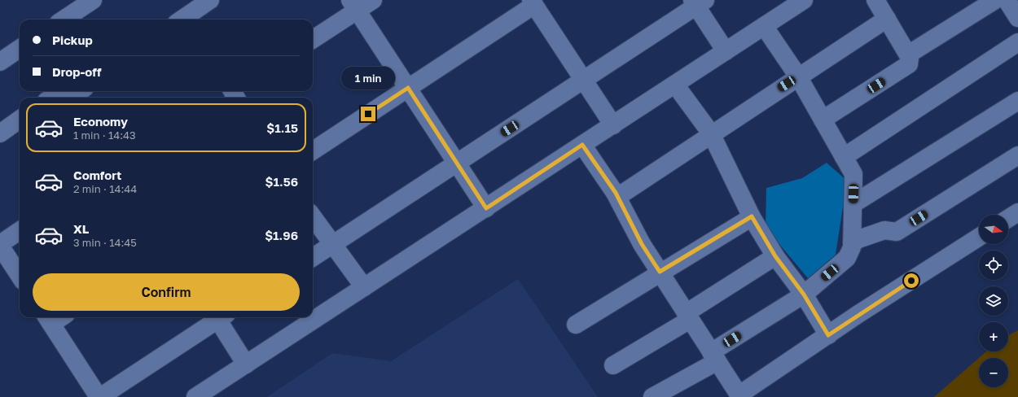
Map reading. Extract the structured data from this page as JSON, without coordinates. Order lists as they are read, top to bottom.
{
  "north": "right",
  "page": {
    "banner": ["Pickup", "Drop-off"],
    "bubble": "1 min",
    "list": [
      {
        "name": "Economy",
        "note": "1 min · 14:43",
        "value": "$1.15"
      },
      {
        "name": "Comfort",
        "note": "2 min · 14:44",
        "value": "$1.56"
      },
      {
        "name": "XL",
        "note": "3 min · 14:45",
        "value": "$1.96"
      }
    ],
    "map_buttons": ["+", "−"],
    "buttons": "Confirm"
  }
}
